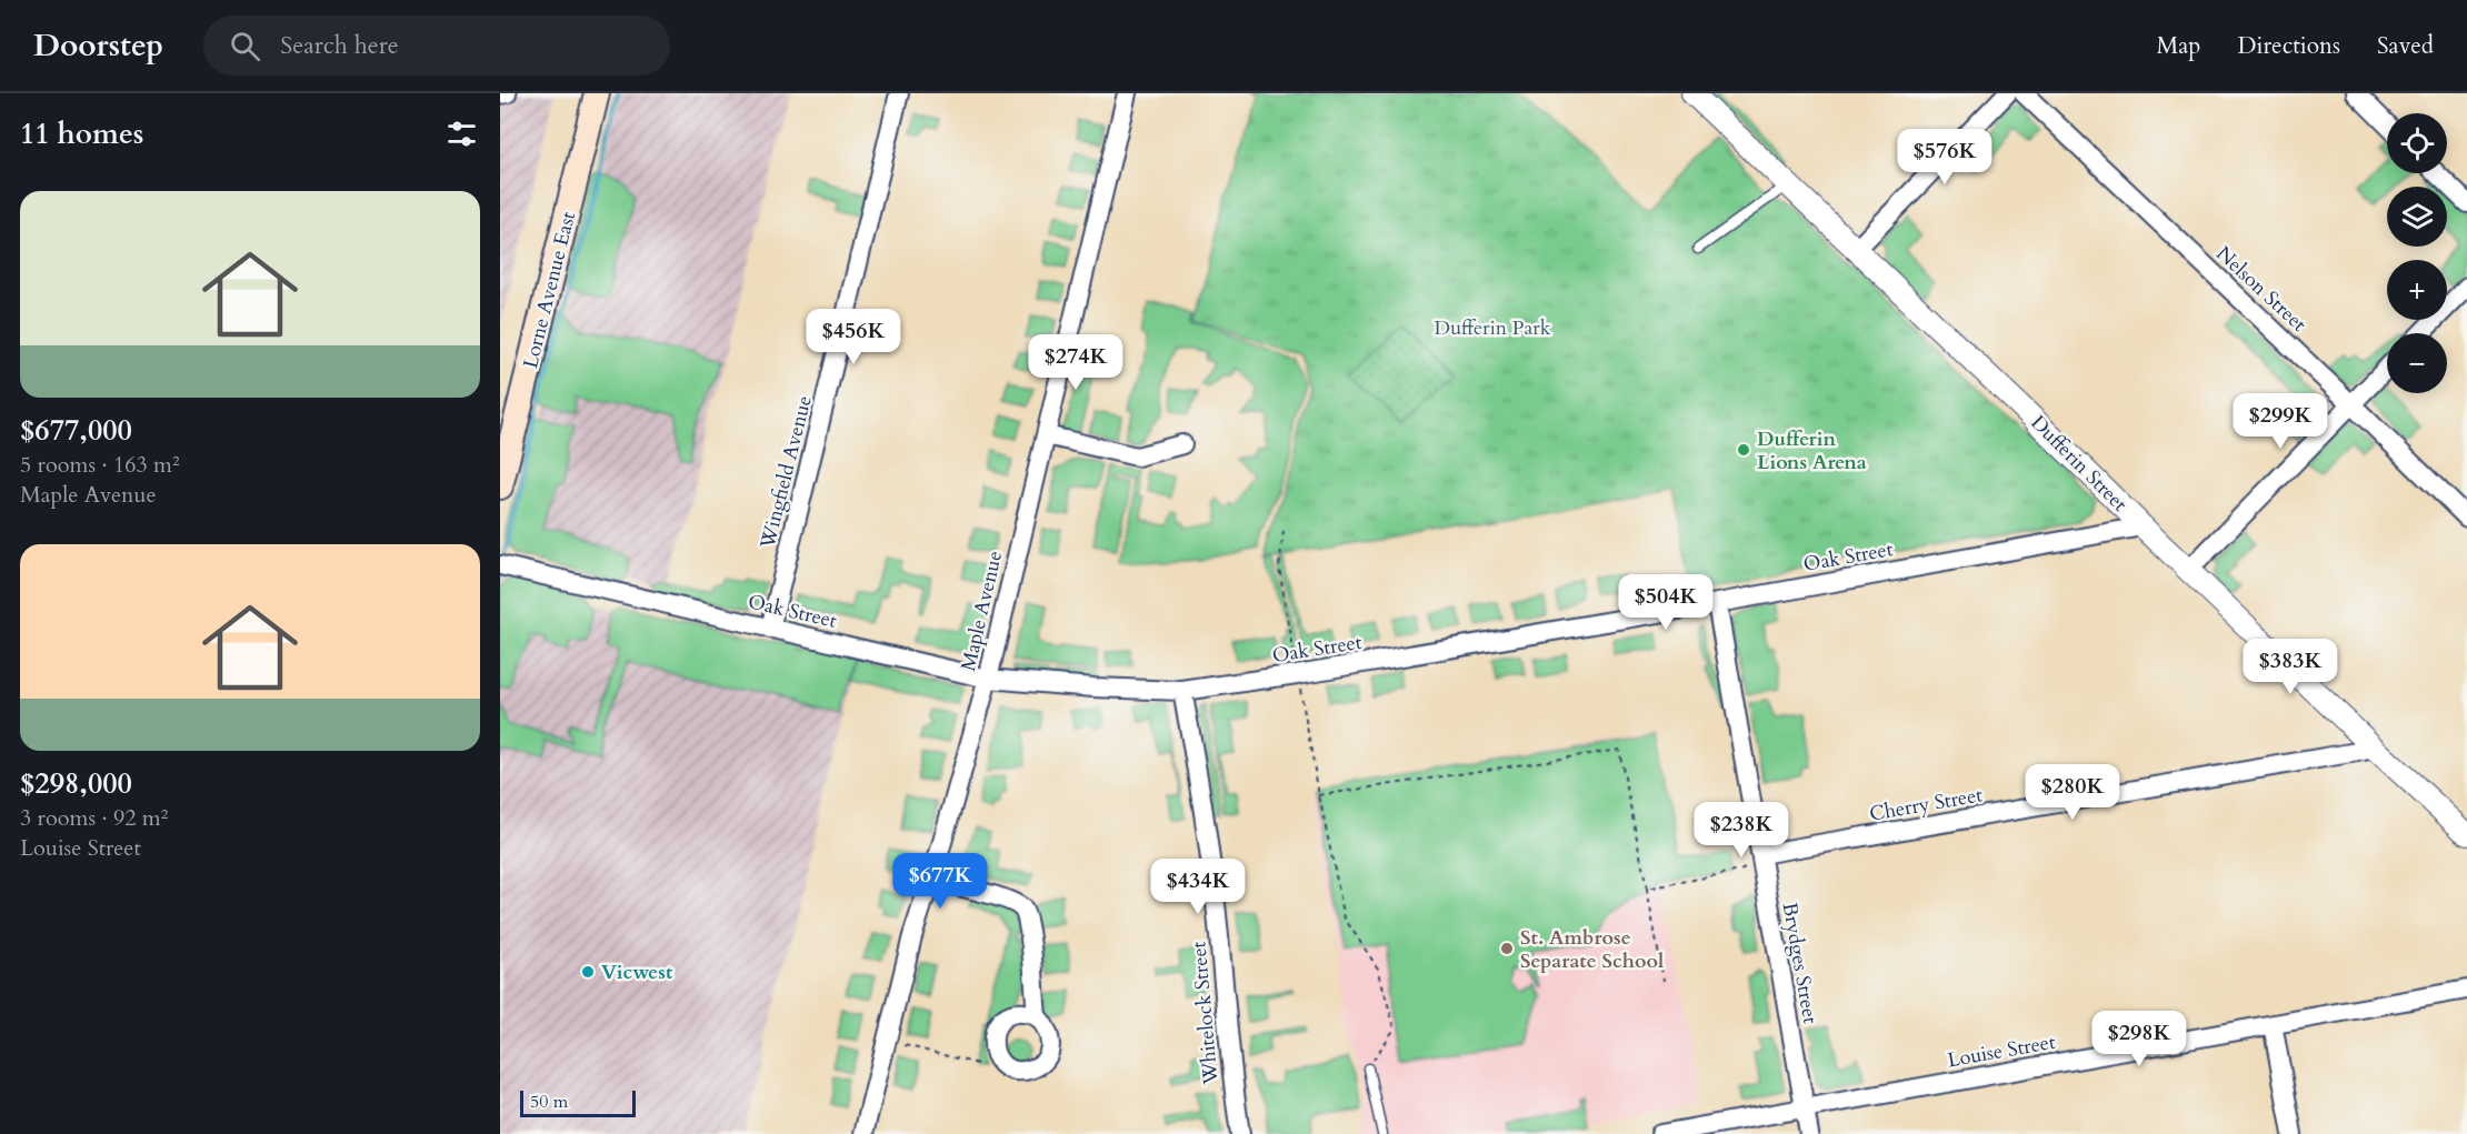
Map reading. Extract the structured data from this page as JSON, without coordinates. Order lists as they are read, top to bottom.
{
  "streets": {
    "main road": ["Lorne Avenue East"],
    "street": [
      "Nelson Street",
      "Dufferin Street",
      "Wingfield Avenue",
      "Oak Street",
      "Maple Avenue",
      "Cherry Street",
      "Brydges Street",
      "Whitelock Street",
      "Louise Street"
    ]
  },
  "crossings": [
    ["Dufferin Street", "Oak Street"],
    ["Dufferin Street", "Cherry Street"],
    ["Wingfield Avenue", "Oak Street"],
    ["Oak Street", "Maple Avenue"],
    ["Oak Street", "Brydges Street"],
    ["Oak Street", "Whitelock Street"],
    ["Cherry Street", "Brydges Street"],
    ["Brydges Street", "Louise Street"]
  ],
  "parks": ["Dufferin Park"],
  "places": ["Dufferin Lions Arena", "St. Ambrose Separate School", "Vicwest"],
  "scale_bar": "50 m",
  "page": {
    "header": "Doorstep",
    "search": "Search here",
    "nav": ["Map", "Directions", "Saved"],
    "heading": "11 homes",
    "map_buttons": ["+", "−"],
    "price": [
      "$576K",
      "$456K",
      "$274K",
      "$299K",
      "$504K",
      "$383K",
      "$280K",
      "$238K",
      "$677K",
      "$434K",
      "$298K"
    ],
    "list": [
      {
        "name": "$677,000",
        "note": "5 rooms · 163 m² · Maple Avenue"
      },
      {
        "name": "$298,000",
        "note": "3 rooms · 92 m² · Louise Street"
      }
    ],
    "scale": "50 m"
  }
}
